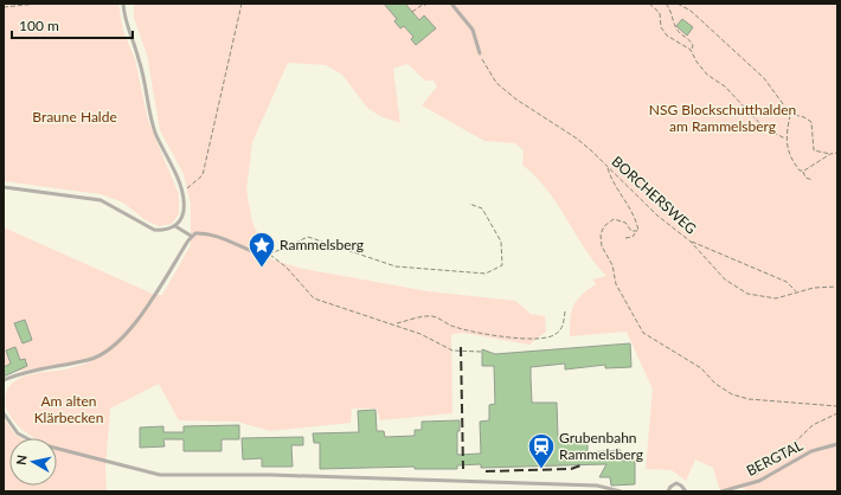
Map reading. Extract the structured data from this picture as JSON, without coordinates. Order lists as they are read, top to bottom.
{
  "streets": {
    "lane": ["BERGTAL"],
    "path": ["BORCHERSWEG"]
  },
  "parks": ["NSG Blockschutthalden am Rammelsberg", "Braune Halde", "Am alten Klärbecken"],
  "places": {
    "place": ["Rammelsberg"],
    "station": ["Grubenbahn Rammelsberg"]
  },
  "scale_bar": "100 m",
  "north": "left"
}
